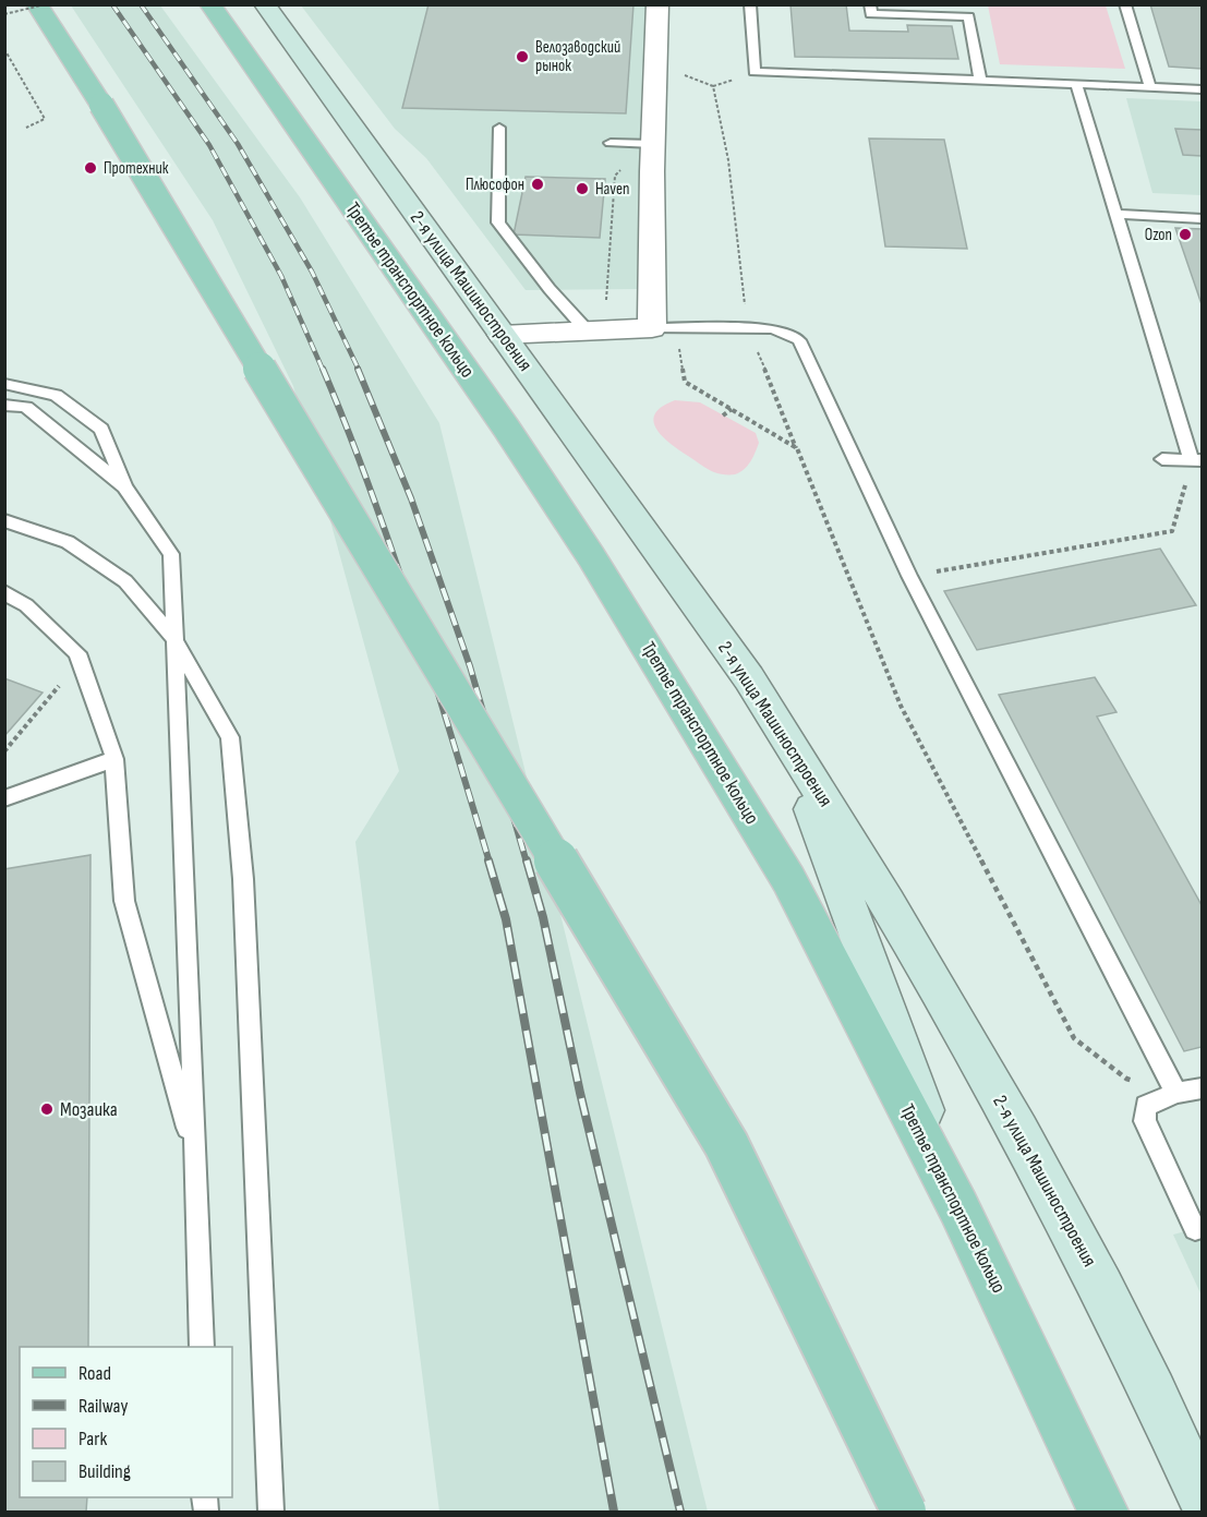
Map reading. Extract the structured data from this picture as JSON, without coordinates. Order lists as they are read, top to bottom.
{
  "streets": {
    "main road": ["Третье транспортное кольцо", "2-я улица Машиностроения"]
  },
  "places": [
    "Велозаводский рынок",
    "Протехник",
    "Плюсофон",
    "Haven",
    "Ozon",
    "Мозаика"
  ],
  "legend": [
    "Road",
    "Railway",
    "Park",
    "Building"
  ]
}
